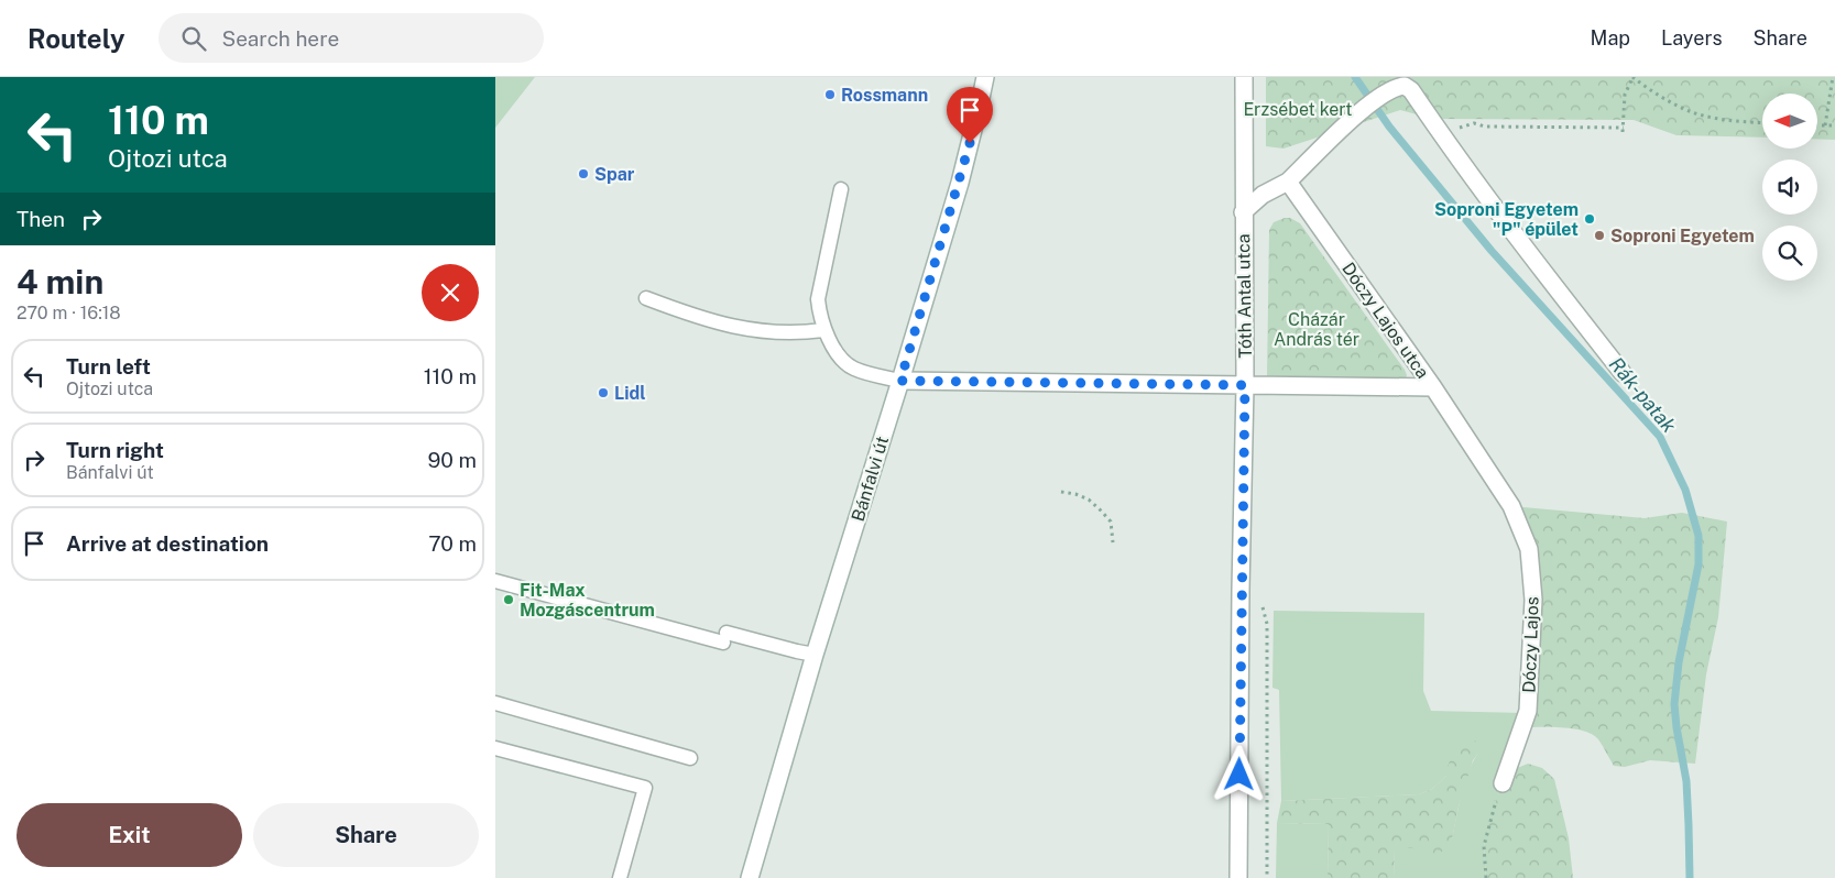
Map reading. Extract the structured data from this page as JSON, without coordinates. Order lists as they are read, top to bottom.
{
  "streets": {
    "street": [
      "Tóth Antal utca",
      "Dóczy Lajos utca",
      "Bánfalvi út",
      "Dóczy Lajos"
    ]
  },
  "crossings": [
    ["Dóczy Lajos utca", "Dóczy Lajos"]
  ],
  "water": ["Rák-patak"],
  "parks": ["Erzsébet kert", "Cházár András tér"],
  "places": [
    "Rossmann",
    "Spar",
    "Soproni Egyetem \"P\" épület",
    "Soproni Egyetem",
    "Lidl",
    "Fit-Max Mozgáscentrum"
  ],
  "north": "left",
  "page": {
    "header": "Routely",
    "search": "Search here",
    "nav": ["Map", "Layers", "Share"],
    "turn": ["110 m", "Ojtozi utca"],
    "then": "Then",
    "heading": ["4 min", "270 m · 16:18"],
    "list": [
      {
        "name": "Turn left",
        "note": "Ojtozi utca",
        "value": "110 m"
      },
      {
        "name": "Turn right",
        "note": "Bánfalvi út",
        "value": "90 m"
      },
      {
        "name": "Arrive at destination",
        "value": "70 m"
      }
    ],
    "buttons": ["Exit", "Share"]
  }
}
